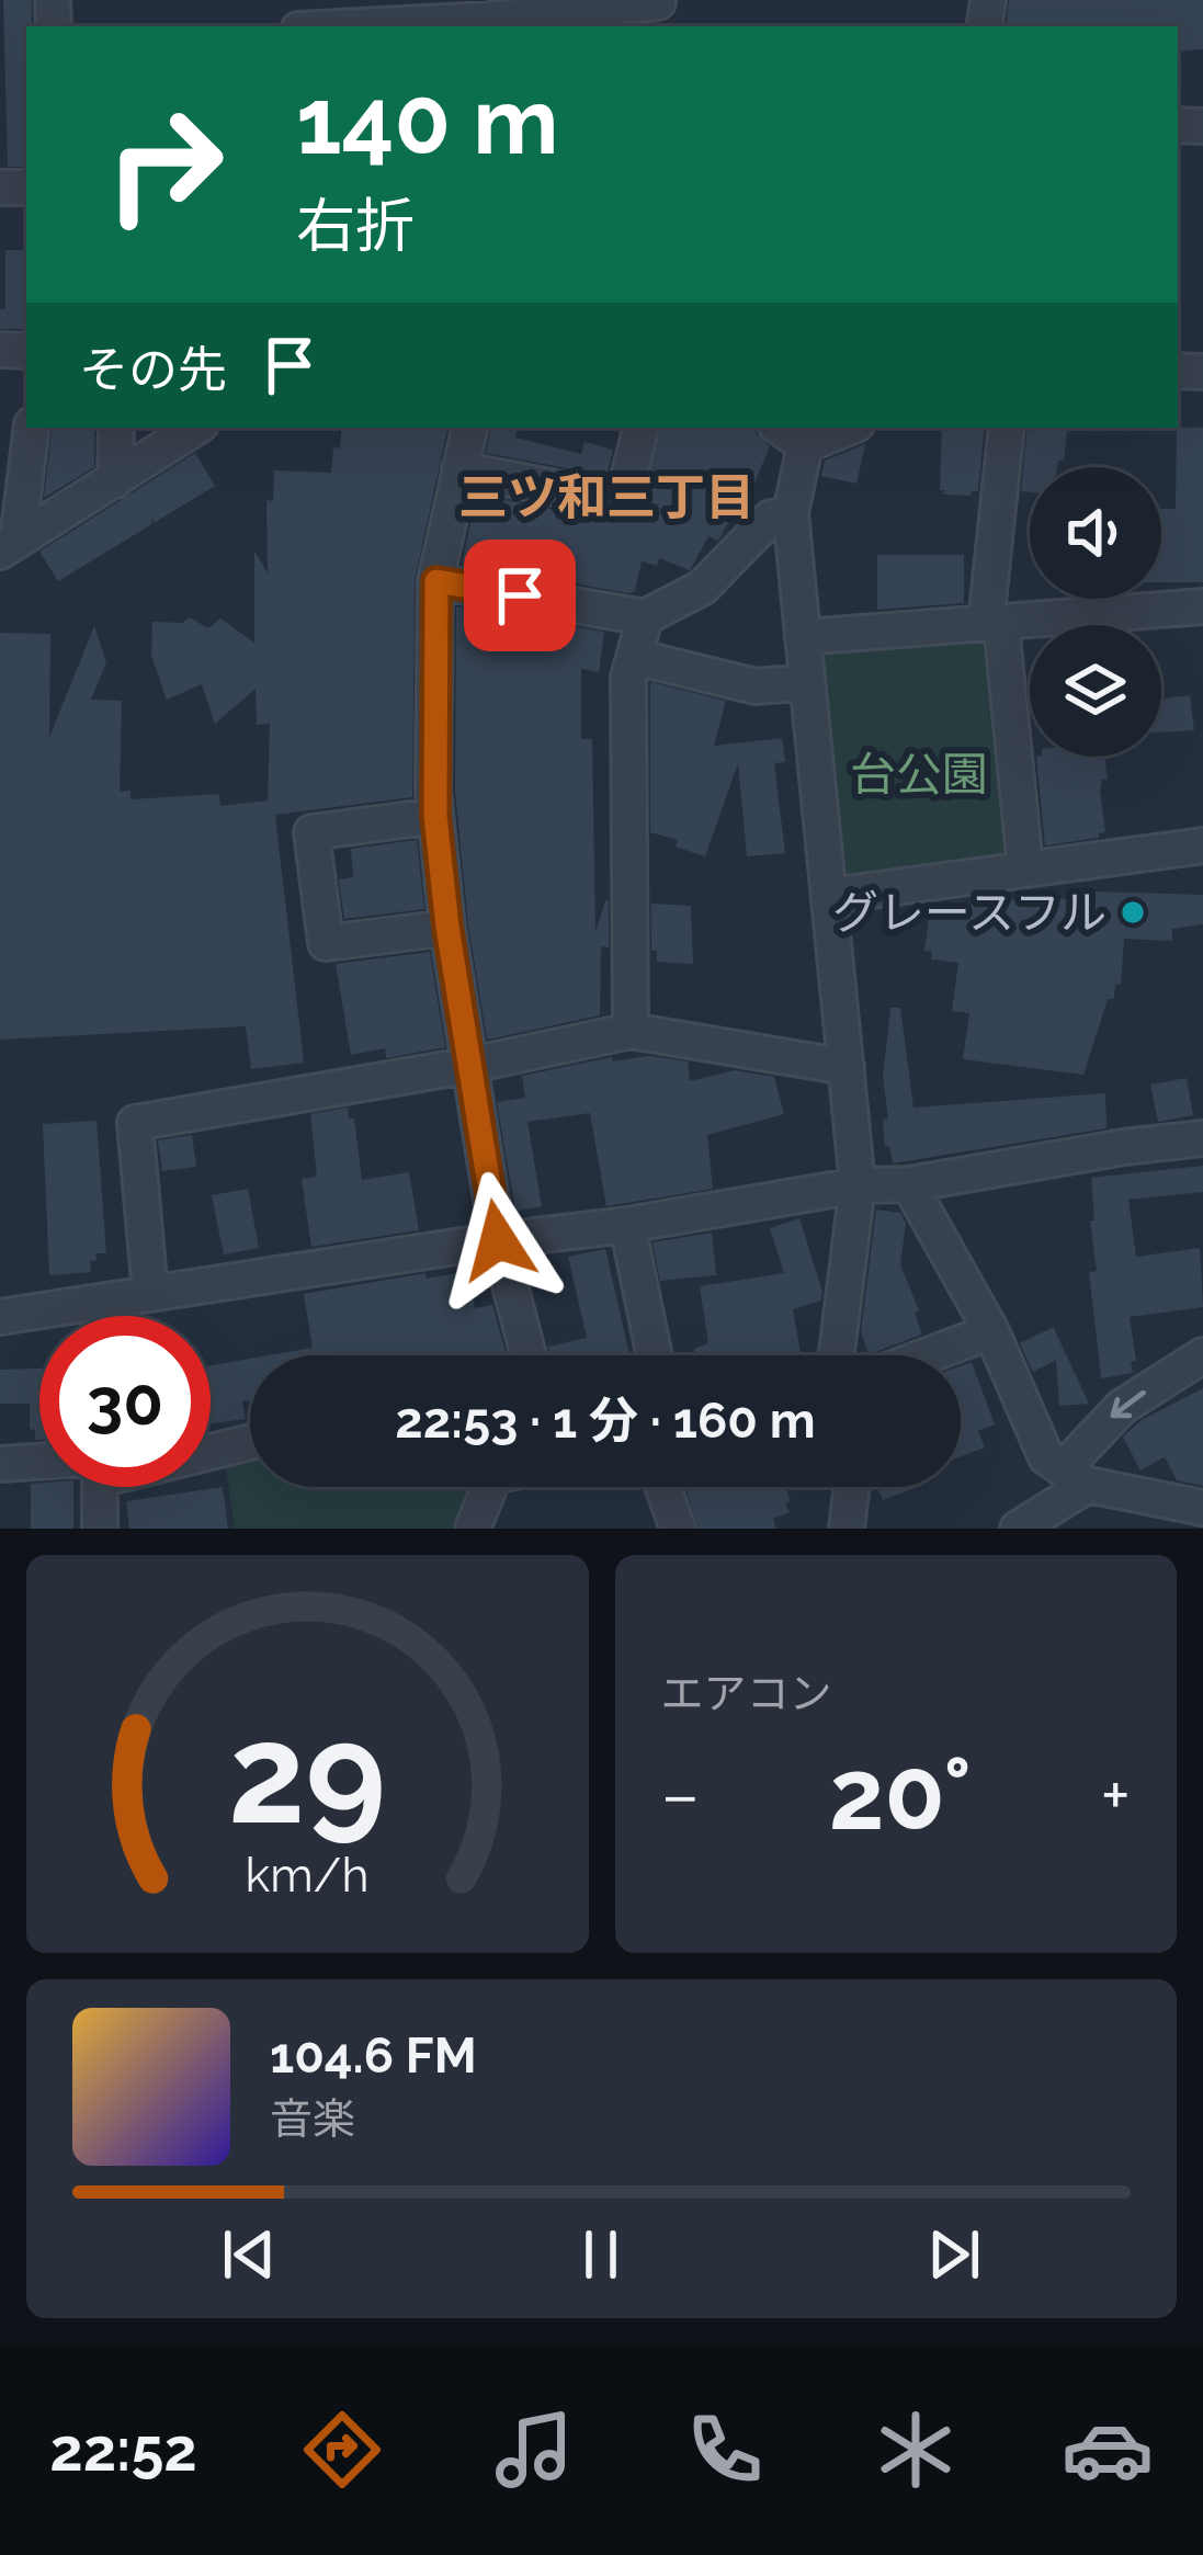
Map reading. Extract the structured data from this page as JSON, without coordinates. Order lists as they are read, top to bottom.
{
  "districts": ["三ツ和三丁目"],
  "parks": ["台公園"],
  "places": ["グレースフル"],
  "page": {
    "turn": ["140 m", "右折"],
    "then": "その先",
    "limit": "30",
    "trip": "22:53 · 1 分 · 160 m",
    "tile": "エアコン",
    "heat": ["−", "20°", "+"],
    "song": ["104.6 FM", "音楽"],
    "tabs": "22:52",
    "gauge": ["29", "km/h"]
  }
}
